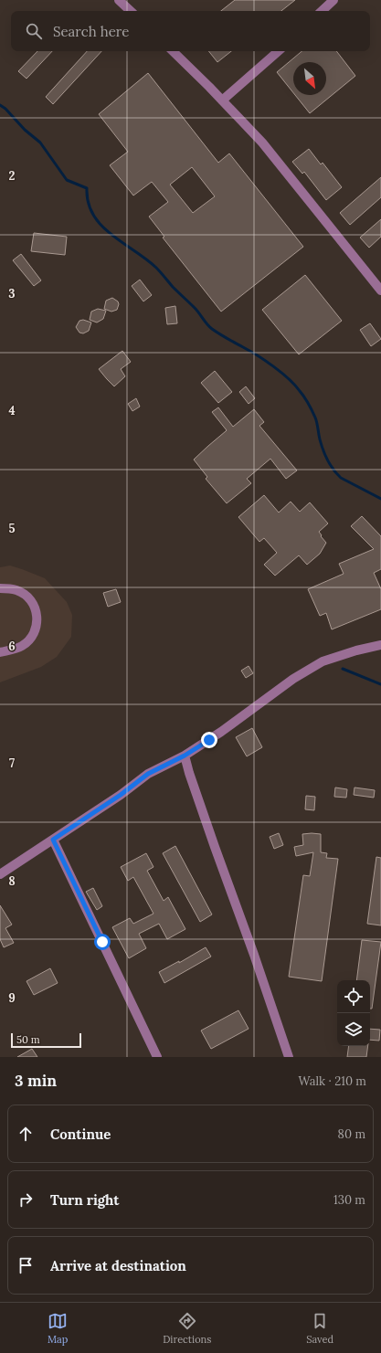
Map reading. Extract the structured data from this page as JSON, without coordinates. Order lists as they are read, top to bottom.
{
  "scale_bar": "50 m",
  "north": "bottom right",
  "page": {
    "search": "Search here",
    "scale": "50 m",
    "heading": ["3 min", "Walk · 210 m"],
    "list": [
      ["Continue", "80 m"],
      ["Turn right", "130 m"],
      "Arrive at destination"
    ],
    "nav": ["Map", "Directions", "Saved"]
  },
  "grid": {
    "rows": [
      "2",
      "3",
      "4",
      "5",
      "6",
      "7",
      "8",
      "9"
    ]
  }
}
